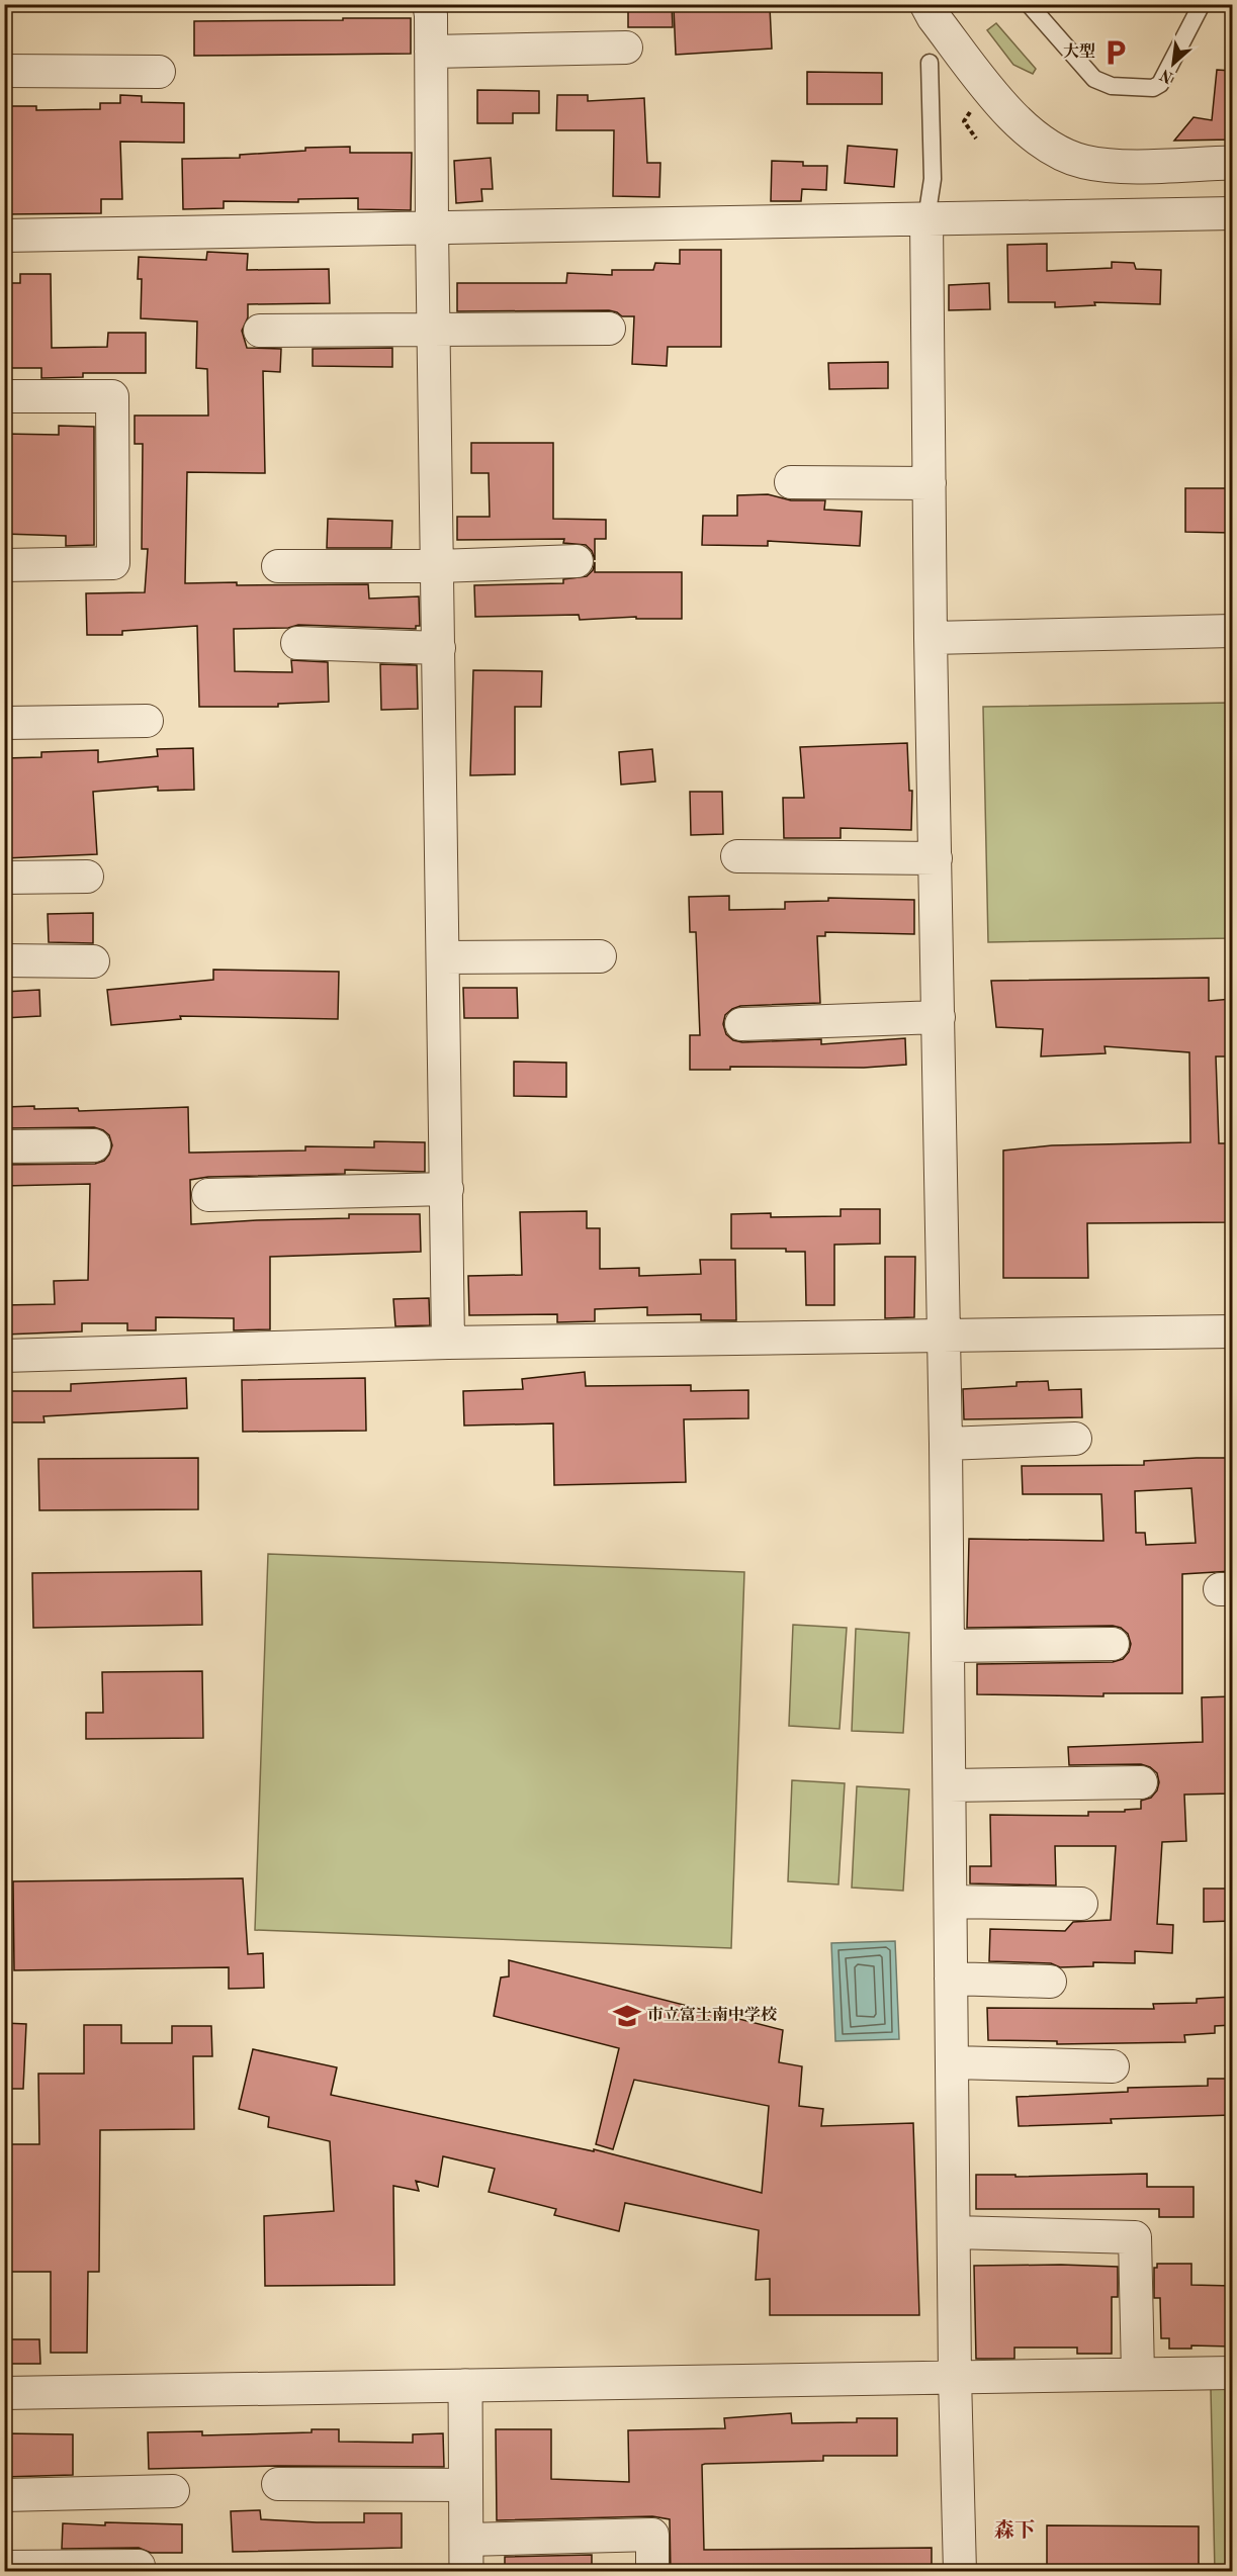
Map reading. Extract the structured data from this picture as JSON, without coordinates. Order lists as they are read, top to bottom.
{
  "districts": ["森下"],
  "places": {
    "parking": ["大型"],
    "school or university": ["市立富士南中学校"]
  },
  "north": "bottom left"
}
